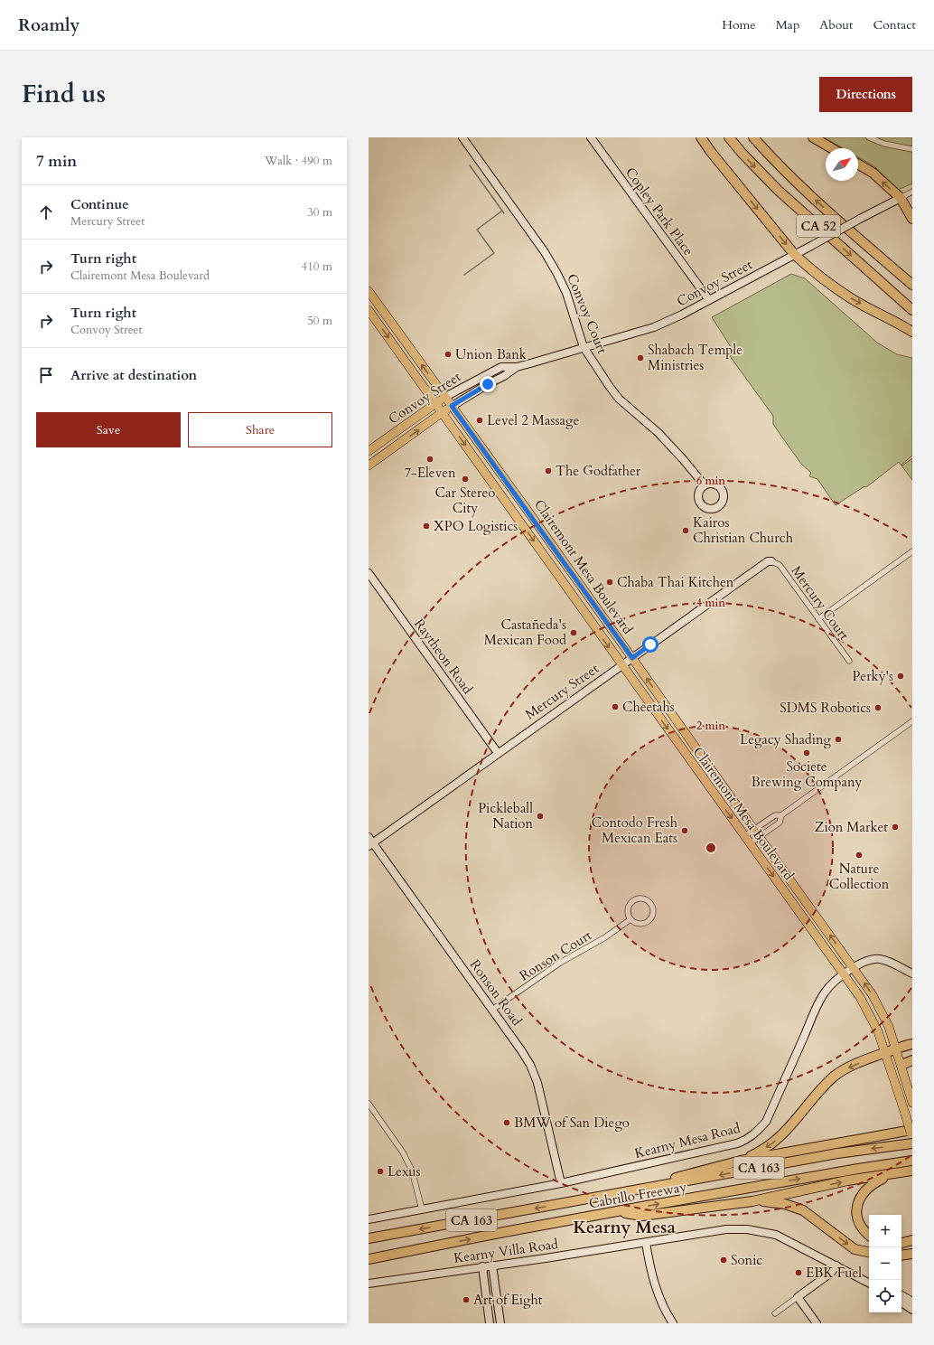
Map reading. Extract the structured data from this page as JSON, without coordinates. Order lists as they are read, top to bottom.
{
  "streets": {
    "highway": ["CA 52", "CA 163", "Cabrillo Freeway"],
    "main road": ["Convoy Street", "Clairemont Mesa Boulevard"],
    "street": [
      "Copley Park Place",
      "Convoy Court",
      "Mercury Court",
      "Raytheon Road",
      "Mercury Street",
      "Ronson Court",
      "Ronson Road",
      "Kearny Mesa Road",
      "Kearny Villa Road"
    ]
  },
  "crossings": [
    ["Copley Park Place", "Convoy Street"],
    ["Convoy Street", "Convoy Court"],
    ["Convoy Street", "Clairemont Mesa Boulevard"],
    ["Clairemont Mesa Boulevard", "Mercury Street"],
    ["Clairemont Mesa Boulevard", "Kearny Mesa Road"],
    ["Mercury Court", "Mercury Street"],
    ["Raytheon Road", "Mercury Street"],
    ["Mercury Street", "Ronson Road"],
    ["Ronson Court", "Ronson Road"],
    ["Ronson Road", "Kearny Mesa Road"]
  ],
  "districts": ["Kearny Mesa"],
  "places": [
    "Union Bank",
    "Shabach Temple Ministries",
    "Level 2 Massage",
    "7-Eleven",
    "The Godfather",
    "Car Stereo City",
    "XPO Logistics",
    "Kairos Christian Church",
    "Chaba Thai Kitchen",
    "Castañeda's Mexican Food",
    "Perky's",
    "Cheetahs",
    "SDMS Robotics",
    "Legacy Shading",
    "Societe Brewing Company",
    "Pickleball Nation",
    "Zion Market",
    "Contodo Fresh Mexican Eats",
    "Nature Collection",
    "BMW of San Diego",
    "Lexus",
    "Sonic",
    "EBK Fuel",
    "Art of Eight"
  ],
  "north": "top right",
  "page": {
    "header": "Roamly",
    "nav": [
      "Home",
      "Map",
      "About",
      "Contact"
    ],
    "title": "Find us",
    "buttons": [
      "Directions",
      ["Save", "Share"]
    ],
    "heading": ["7 min", "Walk · 490 m"],
    "list": [
      ["Continue", "Mercury Street", "30 m"],
      ["Turn right", "Clairemont Mesa Boulevard", "410 m"],
      ["Turn right", "Convoy Street", "50 m"],
      "Arrive at destination"
    ],
    "map_buttons": ["+", "−"]
  },
  "rings": ["6 min", "4 min", "2 min"]
}
